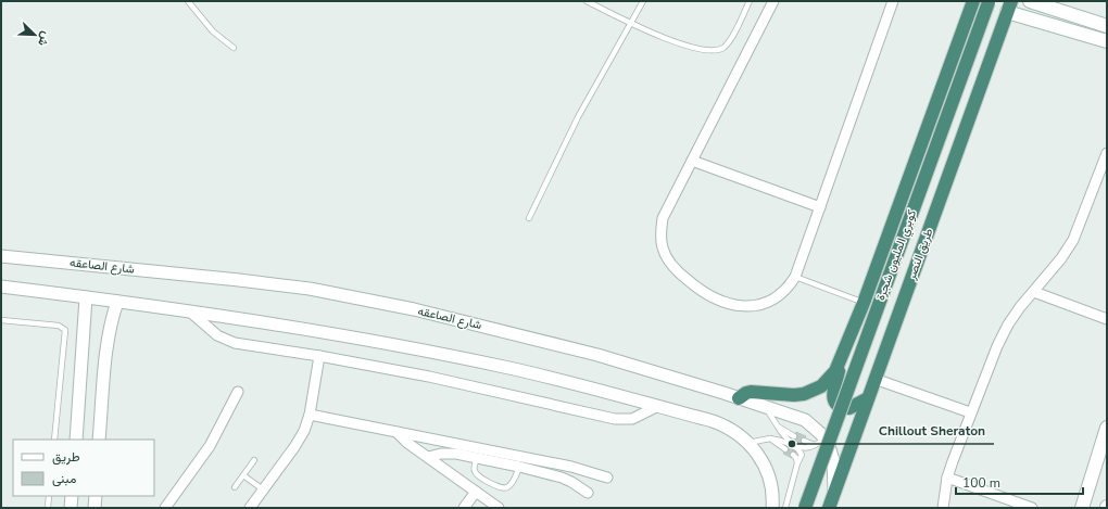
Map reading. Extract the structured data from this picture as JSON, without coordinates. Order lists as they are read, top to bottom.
{
  "streets": {
    "highway": ["طريق النصر", "كوبري المليون شجرة"],
    "street": ["شارع الصاعقه"]
  },
  "crossings": [
    ["طريق النصر", "شارع الصاعقه"]
  ],
  "places": ["Chillout Sheraton"],
  "legend": ["طريق", "مبنى"],
  "scale_bar": "100 m",
  "north": "bottom right"
}
